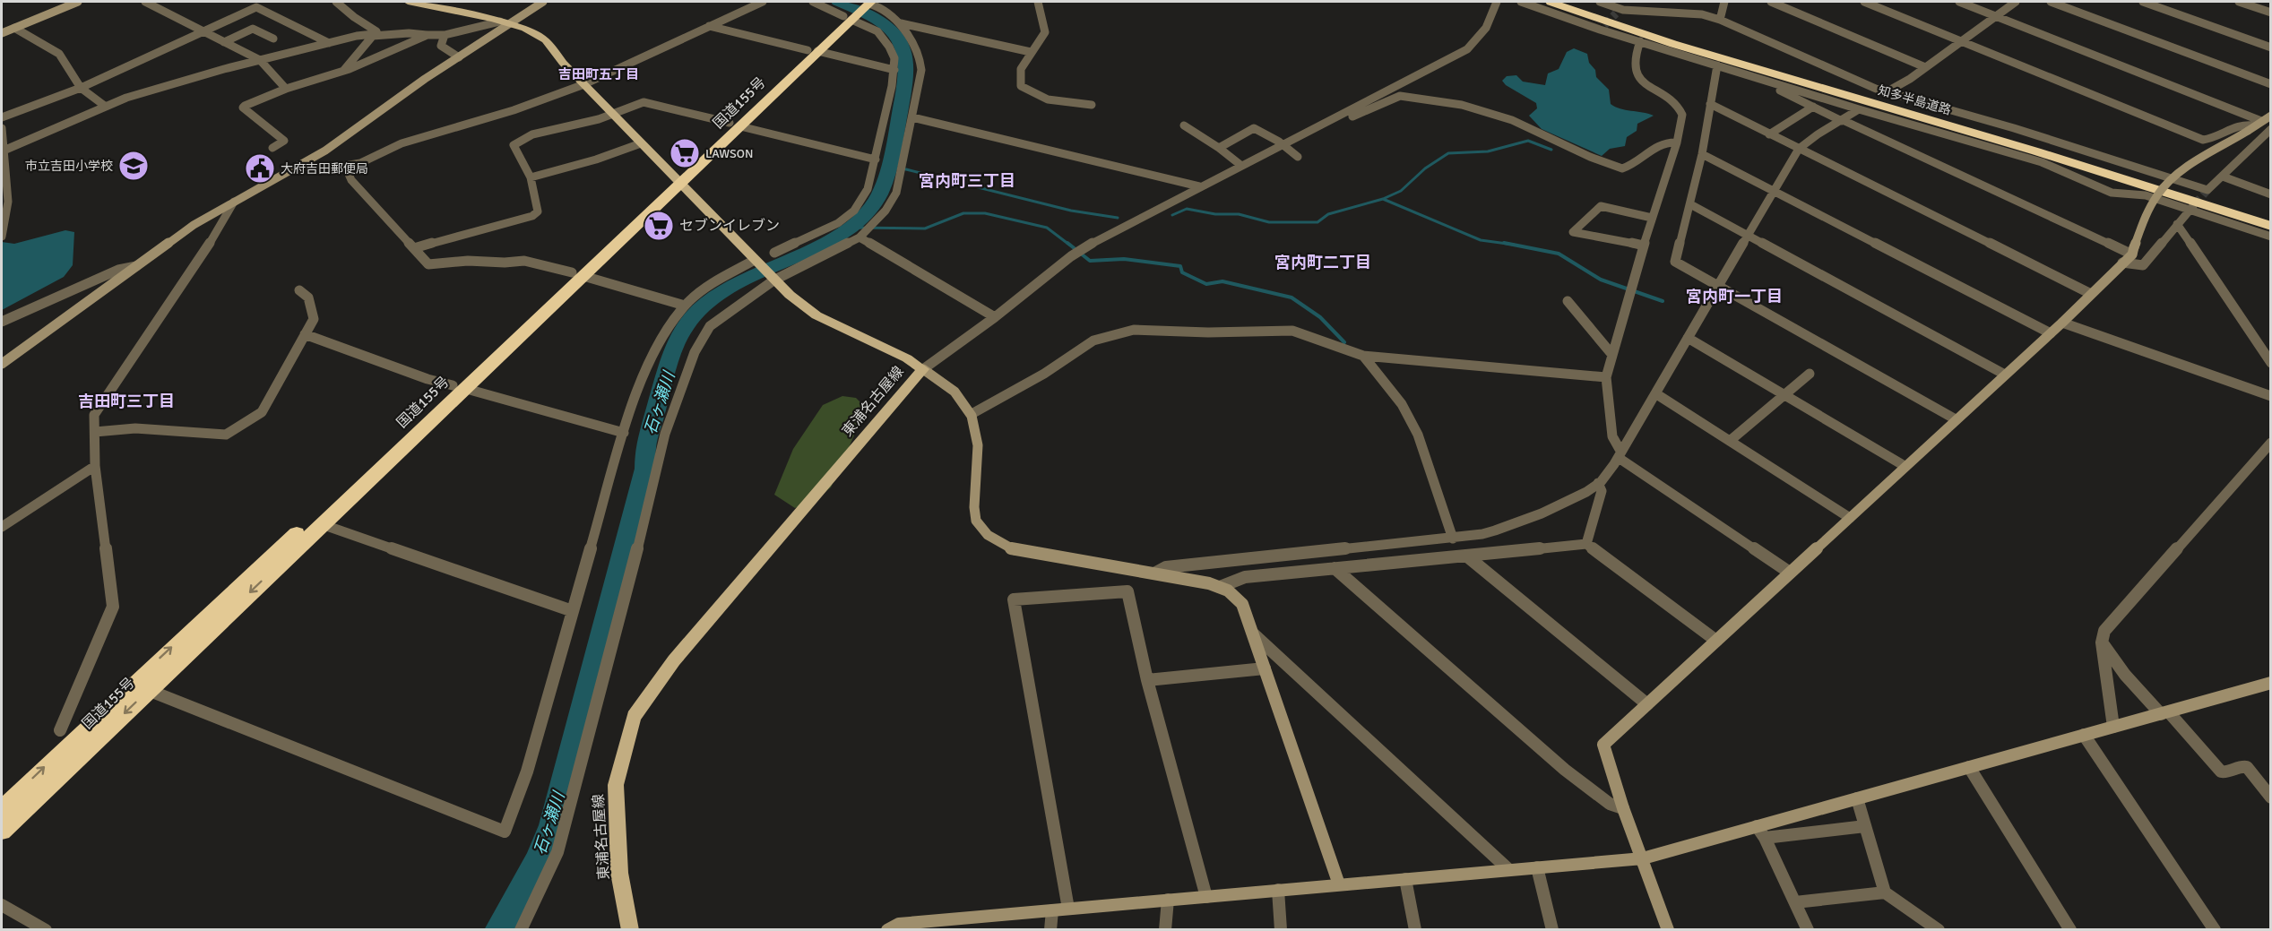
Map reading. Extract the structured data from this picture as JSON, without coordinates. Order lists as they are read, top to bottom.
{
  "streets": {
    "highway": ["知多半島道路", "国道155号"],
    "main road": ["東浦名古屋線"]
  },
  "crossings": [
    ["国道155号", "東浦名古屋線"]
  ],
  "districts": [
    "吉田町五丁目",
    "宮内町三丁目",
    "宮内町二丁目",
    "宮内町一丁目",
    "吉田町三丁目"
  ],
  "water": ["石ヶ瀬川"],
  "places": {
    "supermarket": ["LAWSON", "セブンイレブン"],
    "school or university": ["市立吉田小学校"],
    "public building": ["大府吉田郵便局"]
  }
}
